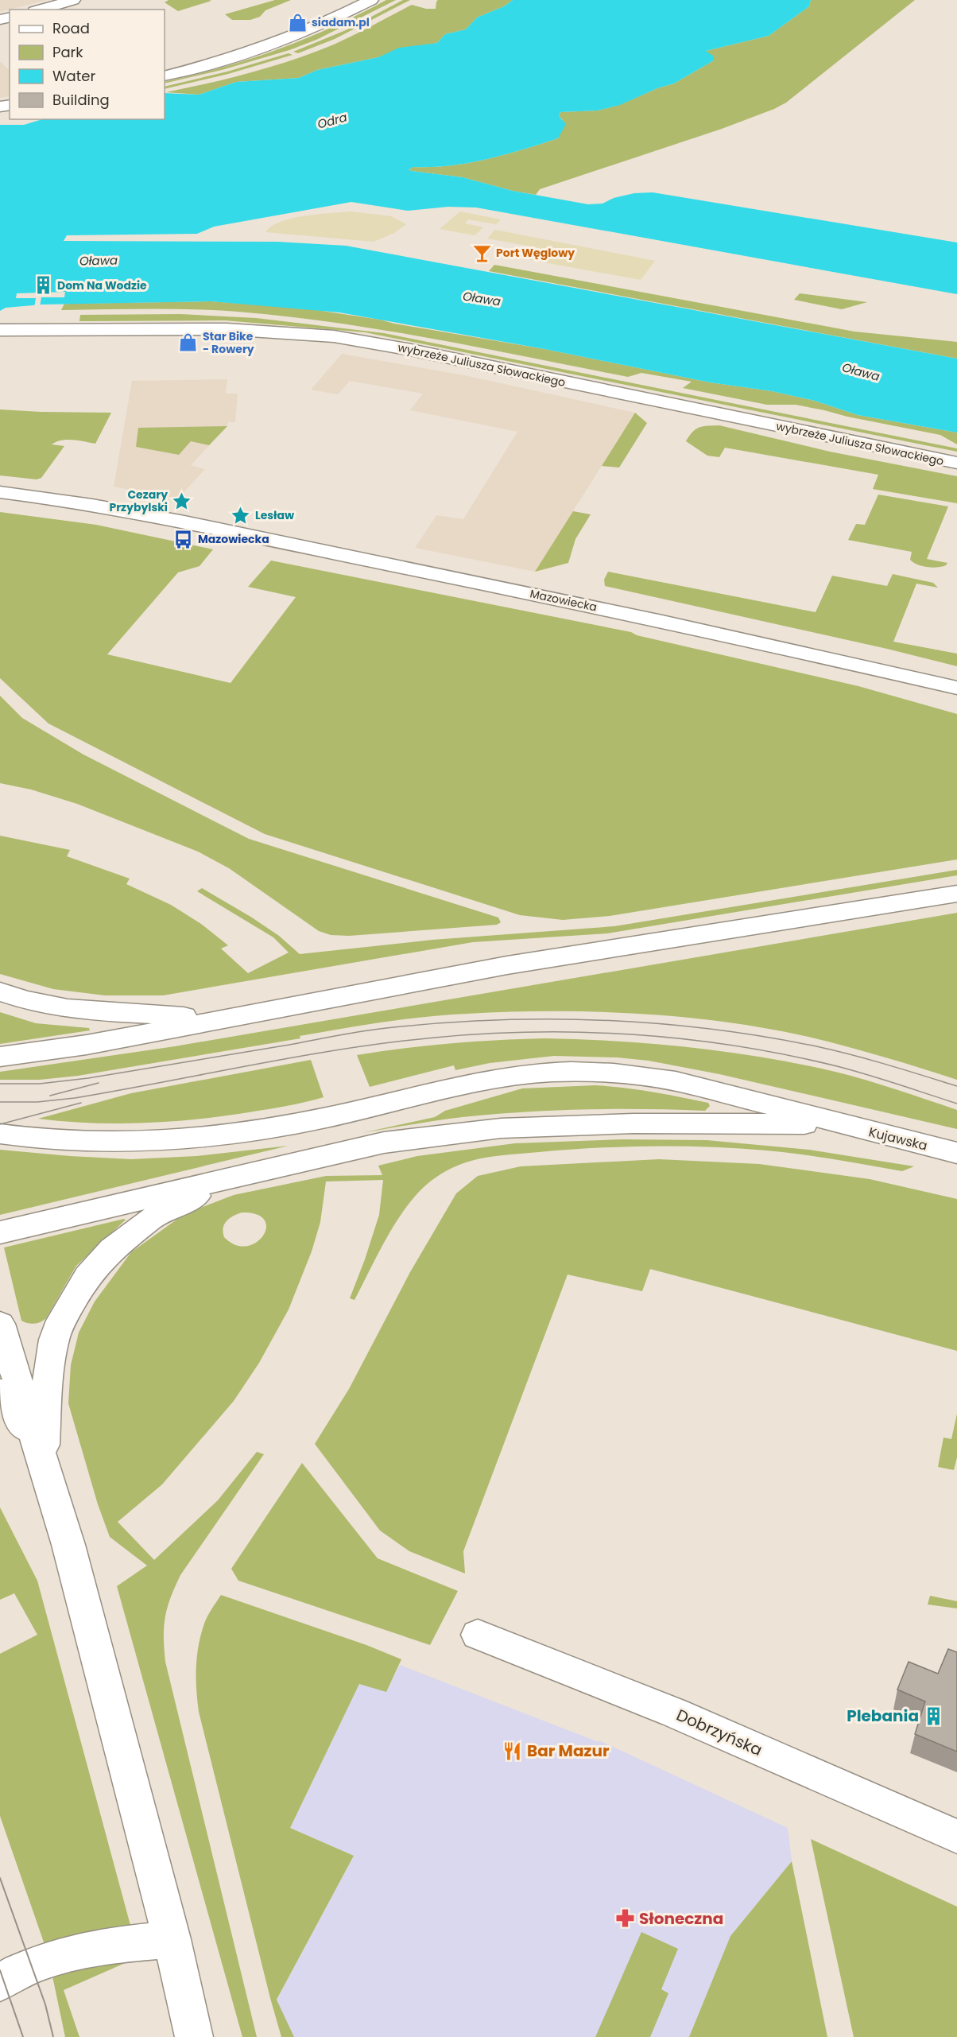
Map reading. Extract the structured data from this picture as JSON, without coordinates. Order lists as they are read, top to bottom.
{
  "streets": {
    "main road": [
      "wybrzeże Juliusza Słowackiego",
      "Mazowiecka",
      "Kujawska",
      "Dobrzyńska"
    ]
  },
  "water": ["Odra", "Oława"],
  "places": {
    "shop": ["siadam.pl", "Star Bike - Rowery"],
    "bar": ["Port Węglowy"],
    "building": ["Dom Na Wodzie", "Plebania"],
    "place": ["Cezary Przybylski", "Lesław"],
    "bus stop": ["Mazowiecka"],
    "restaurant": ["Bar Mazur"],
    "pharmacy": ["Słoneczna"]
  },
  "legend": [
    "Road",
    "Park",
    "Water",
    "Building"
  ]
}
